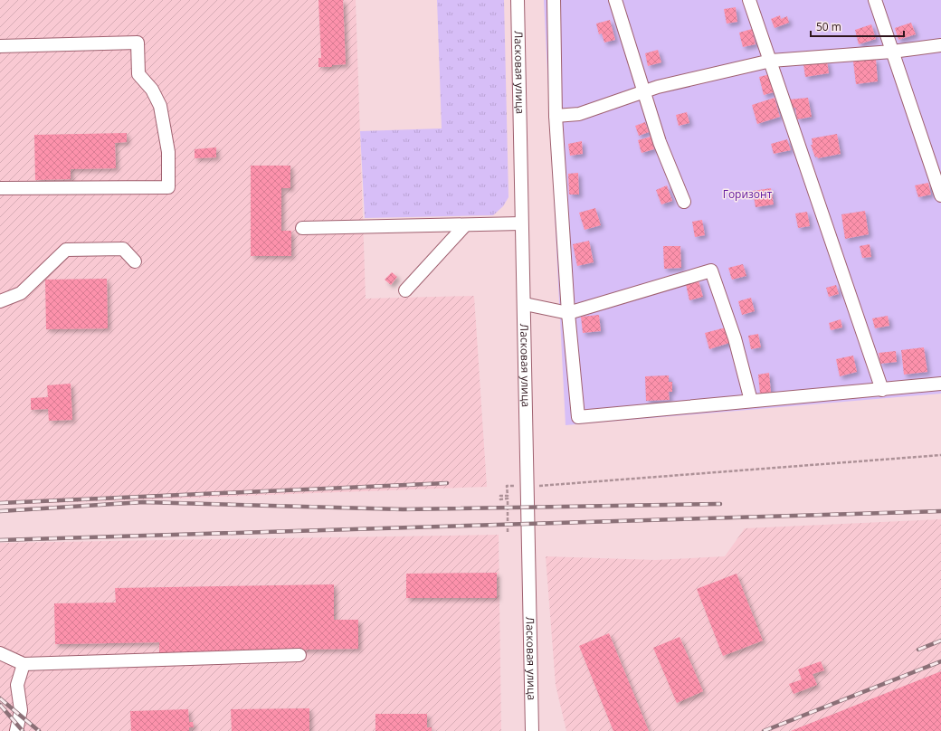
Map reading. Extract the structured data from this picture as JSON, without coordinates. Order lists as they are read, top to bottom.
{
  "streets": {
    "street": ["Ласковая улица"]
  },
  "parks": ["Горизонт"],
  "scale_bar": "50 m"
}
